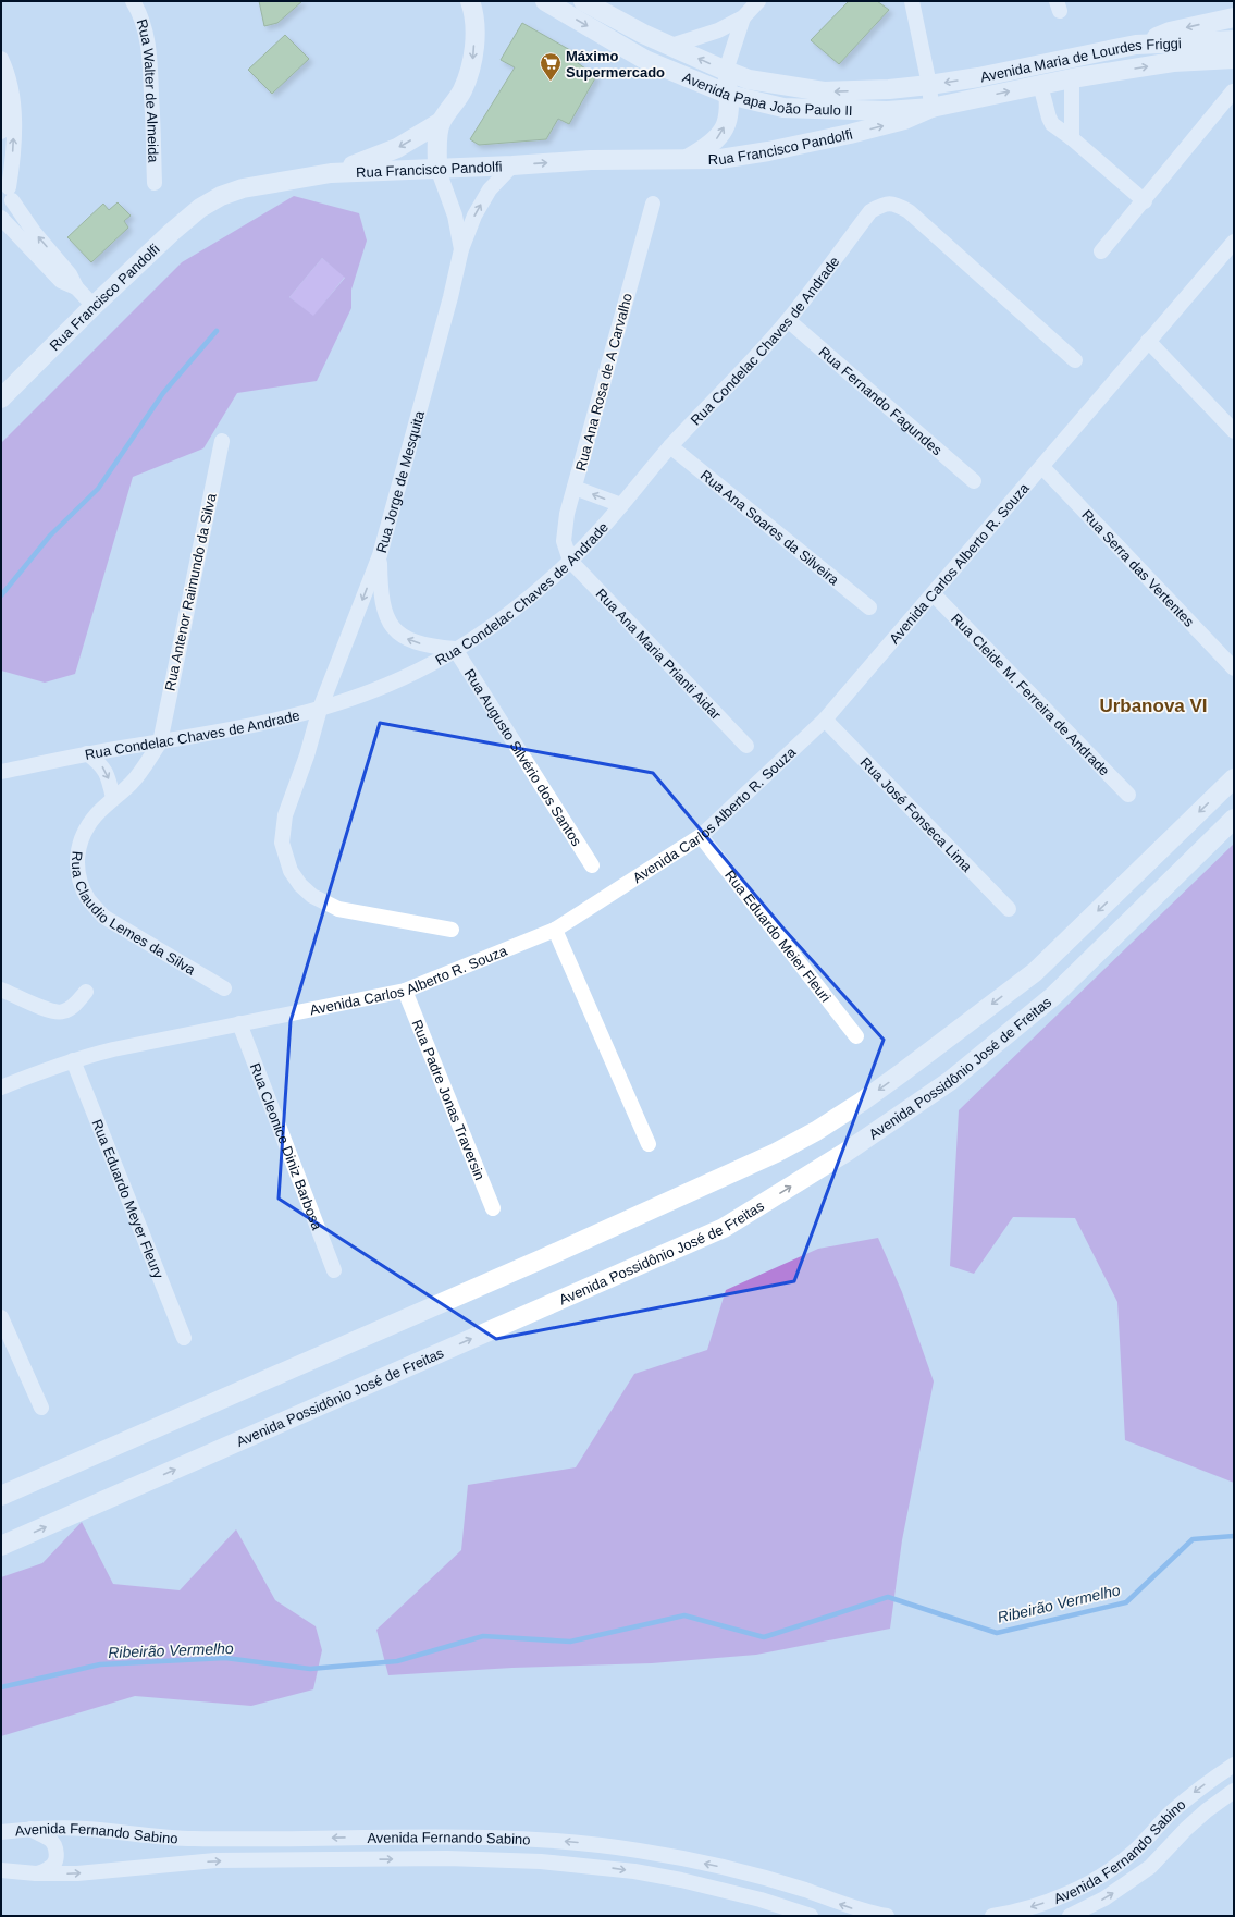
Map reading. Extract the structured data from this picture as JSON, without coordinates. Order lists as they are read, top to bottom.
{
  "streets": {
    "street": [
      "Avenida Maria de Lourdes Friggi",
      "Rua Walter de Almeida",
      "Avenida Papa João Paulo II",
      "Rua Francisco Pandolfi",
      "Rua Condelac Chaves de Andrade",
      "Rua Ana Rosa de A Carvalho",
      "Rua Fernando Fagundes",
      "Rua Jorge de Mesquita",
      "Rua Ana Soares da Silveira",
      "Avenida Carlos Alberto R. Souza",
      "Rua Serra das Vertentes",
      "Rua Antenor Raimundo da Silva",
      "Rua Ana Maria Prianti Aidar",
      "Rua Cleide M. Ferreira de Andrade",
      "Rua Augusto Silvério dos Santos",
      "Rua José Fonseca Lima",
      "Rua Claudio Lemes da Silva",
      "Rua Eduardo Meier Fleuri",
      "Avenida Possidônio José de Freitas",
      "Rua Padre Jonas Traversin",
      "Rua Cleonice Diniz Barbosa",
      "Rua Eduardo Meyer Fleury",
      "Avenida Fernando Sabino"
    ]
  },
  "crossings": [
    ["Avenida Maria de Lourdes Friggi", "Avenida Papa João Paulo II"],
    ["Avenida Maria de Lourdes Friggi", "Rua Francisco Pandolfi"],
    ["Avenida Papa João Paulo II", "Rua Francisco Pandolfi"],
    ["Rua Francisco Pandolfi", "Rua Jorge de Mesquita"],
    ["Rua Condelac Chaves de Andrade", "Rua Ana Rosa de A Carvalho"],
    ["Rua Condelac Chaves de Andrade", "Rua Fernando Fagundes"],
    ["Rua Condelac Chaves de Andrade", "Rua Jorge de Mesquita"],
    ["Rua Condelac Chaves de Andrade", "Rua Ana Soares da Silveira"],
    ["Rua Condelac Chaves de Andrade", "Rua Antenor Raimundo da Silva"],
    ["Rua Condelac Chaves de Andrade", "Rua Ana Maria Prianti Aidar"],
    ["Rua Condelac Chaves de Andrade", "Rua Augusto Silvério dos Santos"],
    ["Rua Condelac Chaves de Andrade", "Rua Claudio Lemes da Silva"],
    ["Rua Ana Rosa de A Carvalho", "Rua Ana Maria Prianti Aidar"],
    ["Avenida Carlos Alberto R. Souza", "Rua Serra das Vertentes"],
    ["Avenida Carlos Alberto R. Souza", "Rua Cleide M. Ferreira de Andrade"],
    ["Avenida Carlos Alberto R. Souza", "Rua José Fonseca Lima"],
    ["Avenida Carlos Alberto R. Souza", "Rua Eduardo Meier Fleuri"],
    ["Avenida Carlos Alberto R. Souza", "Rua Padre Jonas Traversin"],
    ["Avenida Carlos Alberto R. Souza", "Rua Cleonice Diniz Barbosa"],
    ["Avenida Carlos Alberto R. Souza", "Rua Eduardo Meyer Fleury"],
    ["Rua Antenor Raimundo da Silva", "Rua Claudio Lemes da Silva"]
  ],
  "one_way": ["Rua Francisco Pandolfi"],
  "districts": ["Urbanova VI"],
  "water": ["Ribeirão Vermelho"],
  "places": {
    "supermarket": ["Máximo Supermercado"]
  }
}
